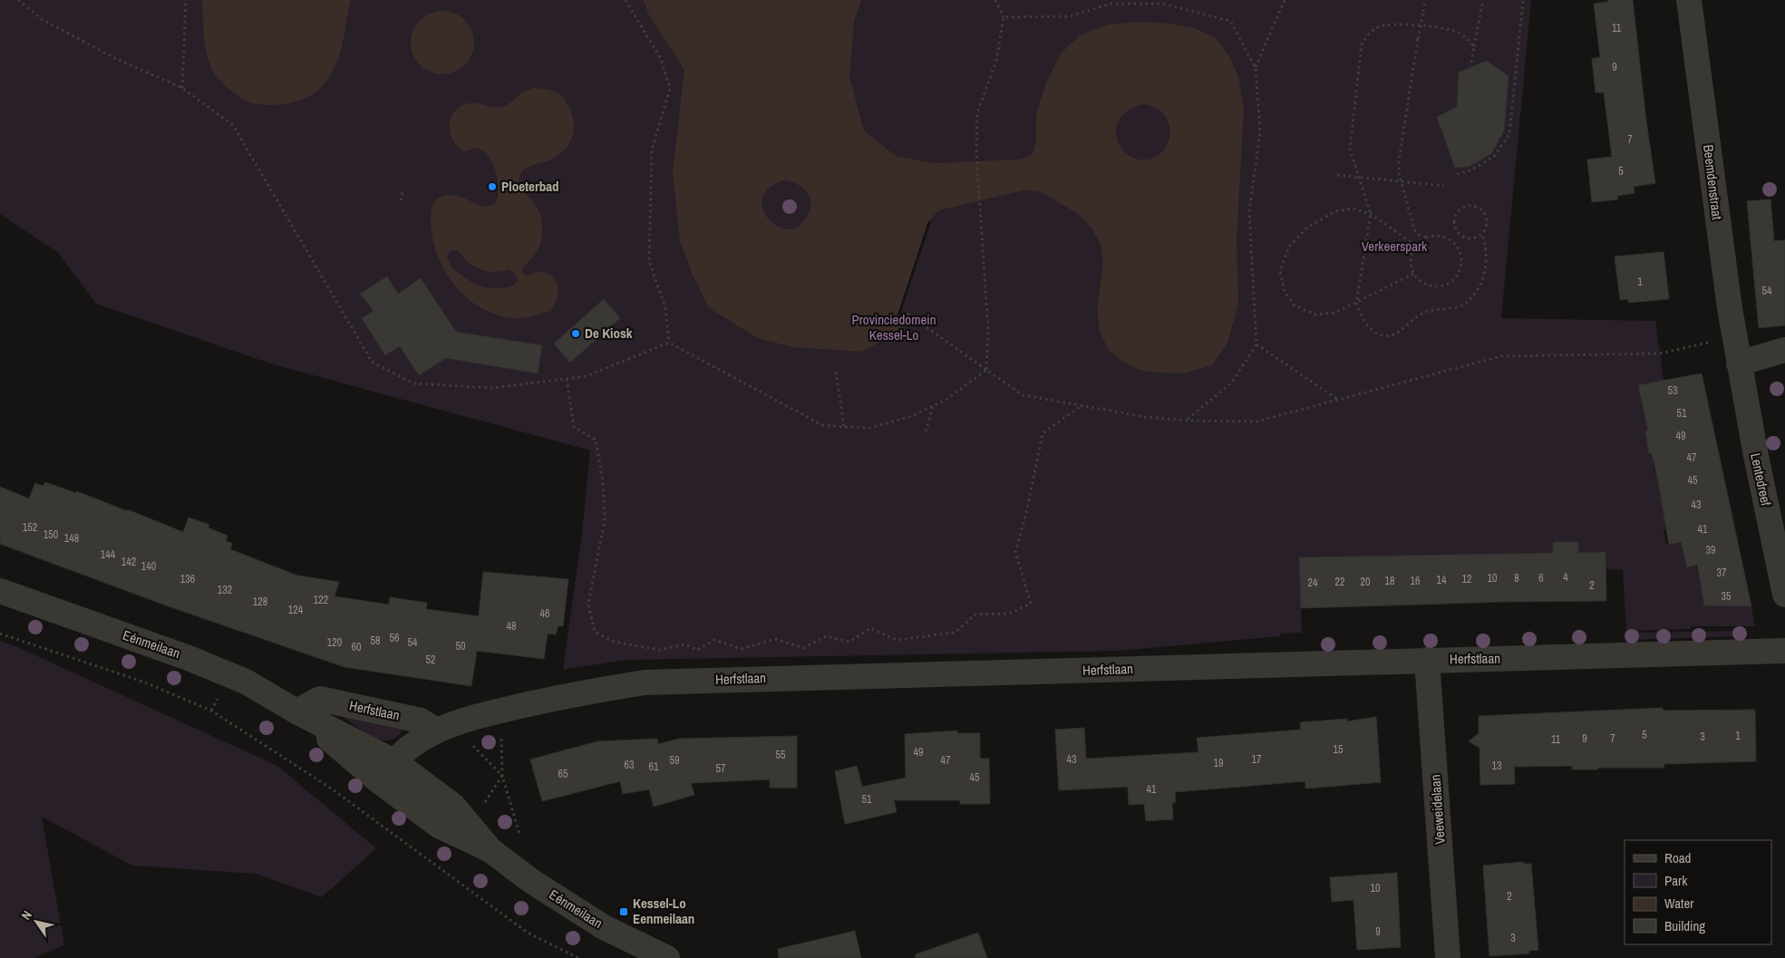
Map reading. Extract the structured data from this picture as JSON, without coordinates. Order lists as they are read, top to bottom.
{
  "streets": {
    "street": [
      "Beemdenstraat",
      "Lentedreef",
      "Eénmeilaan",
      "Herfstlaan",
      "Veeweidelaan"
    ]
  },
  "crossings": [
    ["Beemdenstraat", "Lentedreef"],
    ["Eénmeilaan", "Herfstlaan"],
    ["Herfstlaan", "Veeweidelaan"]
  ],
  "parks": ["Verkeerspark", "Provinciedomein Kessel-Lo"],
  "places": {
    "other": ["Ploeterbad", "De Kiosk"],
    "transit": ["Kessel-Lo Eenmeilaan"]
  },
  "house_numbers": [
    "11",
    "9",
    "7",
    "5",
    "1",
    "54",
    "53",
    "51",
    "49",
    "47",
    "45",
    "43",
    "152",
    "41",
    "150",
    "148",
    "39",
    "144",
    "142",
    "140",
    "37",
    "4",
    "10",
    "8",
    "6",
    "136",
    "12",
    "14",
    "18",
    "16",
    "22",
    "20",
    "24",
    "2",
    "132",
    "35",
    "122",
    "128",
    "124",
    "46",
    "48",
    "56",
    "58",
    "120",
    "54",
    "50",
    "60",
    "52",
    "5",
    "1",
    "3",
    "9",
    "7",
    "11",
    "15",
    "49",
    "55",
    "43",
    "17",
    "59",
    "47",
    "19",
    "63",
    "13",
    "61",
    "57",
    "65",
    "45",
    "41",
    "51",
    "10",
    "2",
    "9",
    "3"
  ],
  "legend": [
    "Road",
    "Park",
    "Water",
    "Building"
  ],
  "north": "top left"
}
